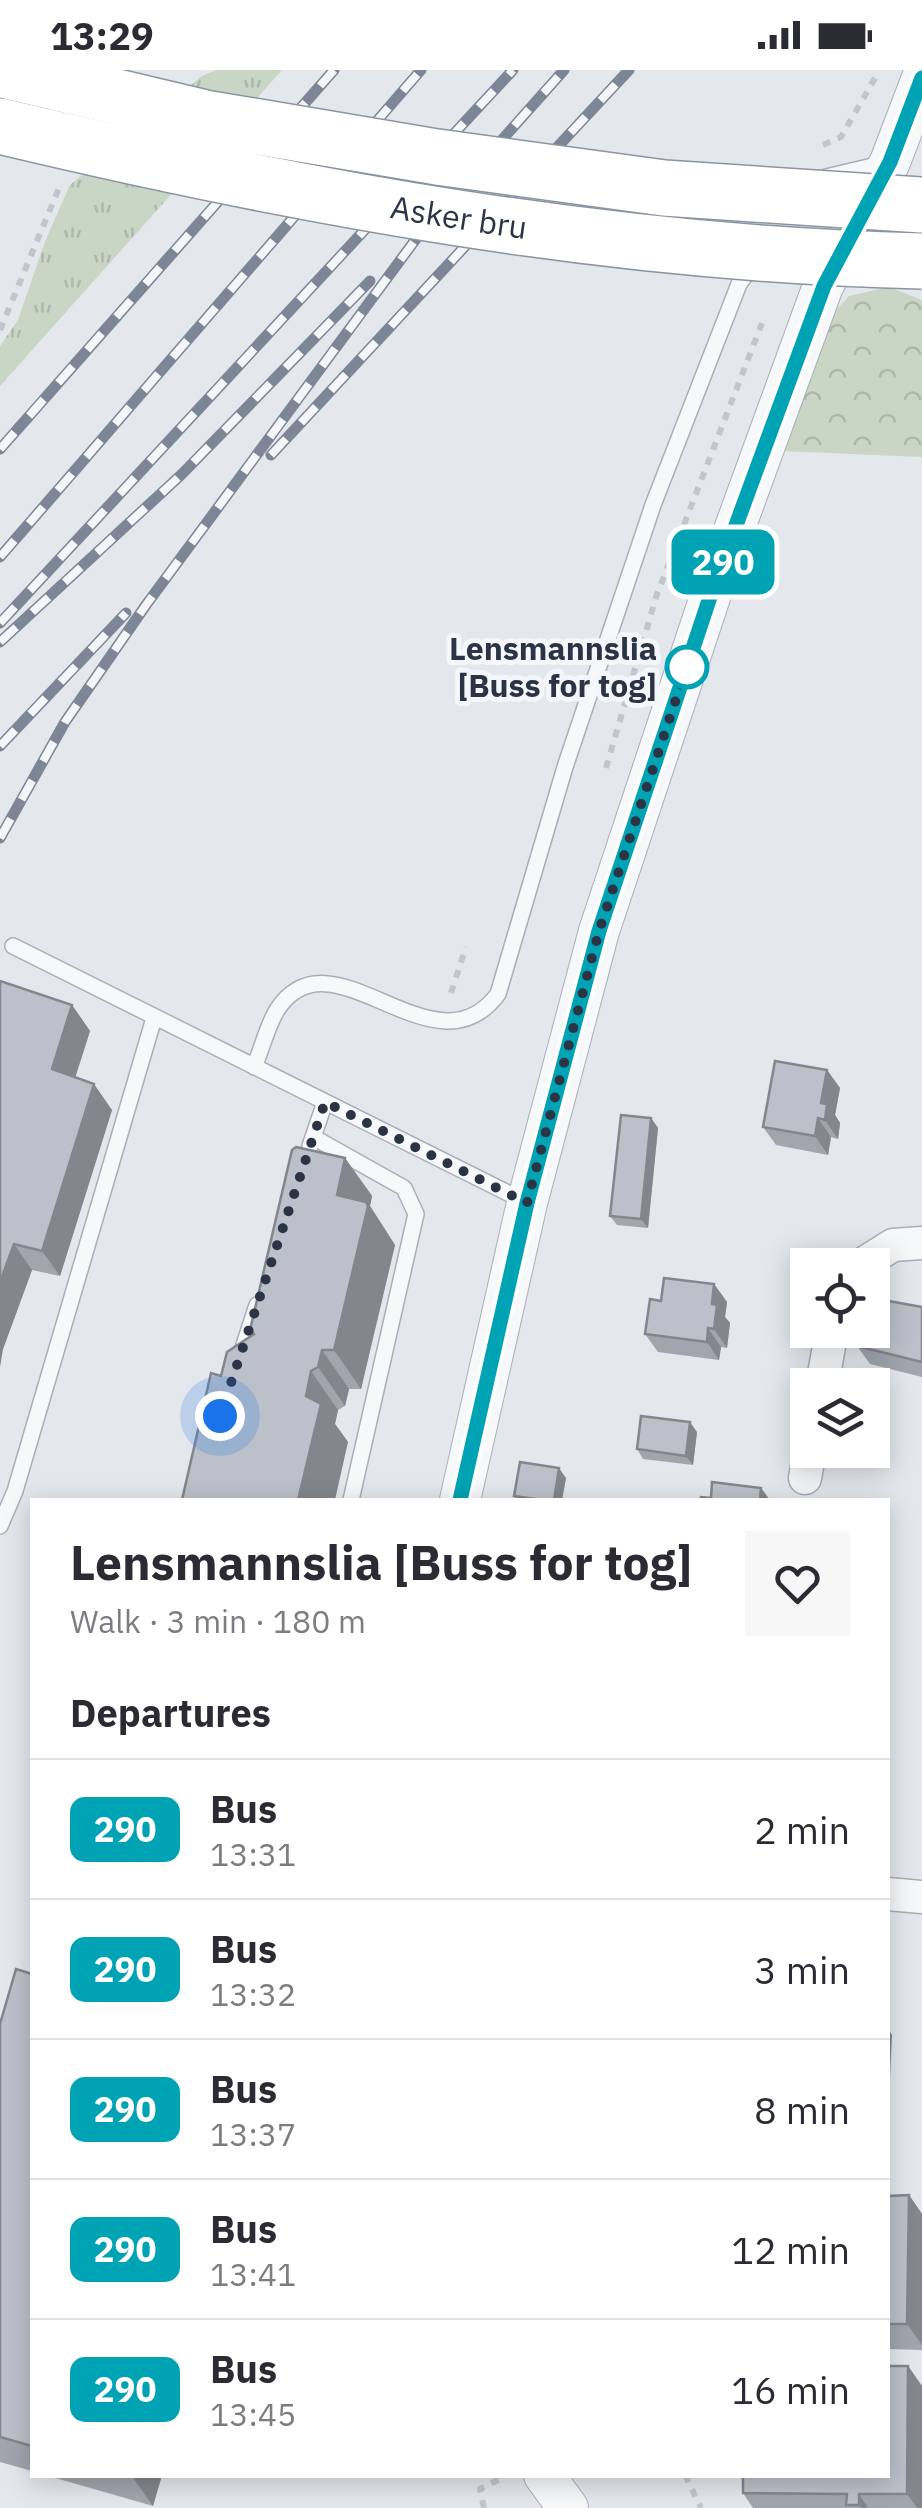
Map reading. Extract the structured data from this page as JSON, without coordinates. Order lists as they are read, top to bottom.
{
  "streets": {
    "highway": ["Asker bru"]
  },
  "places": ["Lensmannslia [Buss for tog]"],
  "lines": ["bus line 290"],
  "page": {
    "status": "13:29",
    "on_map": "290",
    "heading": [
      ["Lensmannslia [Buss for tog]", "Walk · 3 min · 180 m"],
      "Departures"
    ],
    "list": [
      {
        "mark": "290",
        "name": "Bus",
        "note": "13:31",
        "value": "2 min"
      },
      {
        "mark": "290",
        "name": "Bus",
        "note": "13:32",
        "value": "3 min"
      },
      {
        "mark": "290",
        "name": "Bus",
        "note": "13:37",
        "value": "8 min"
      },
      {
        "mark": "290",
        "name": "Bus",
        "note": "13:41",
        "value": "12 min"
      },
      {
        "mark": "290",
        "name": "Bus",
        "note": "13:45",
        "value": "16 min"
      }
    ]
  }
}
